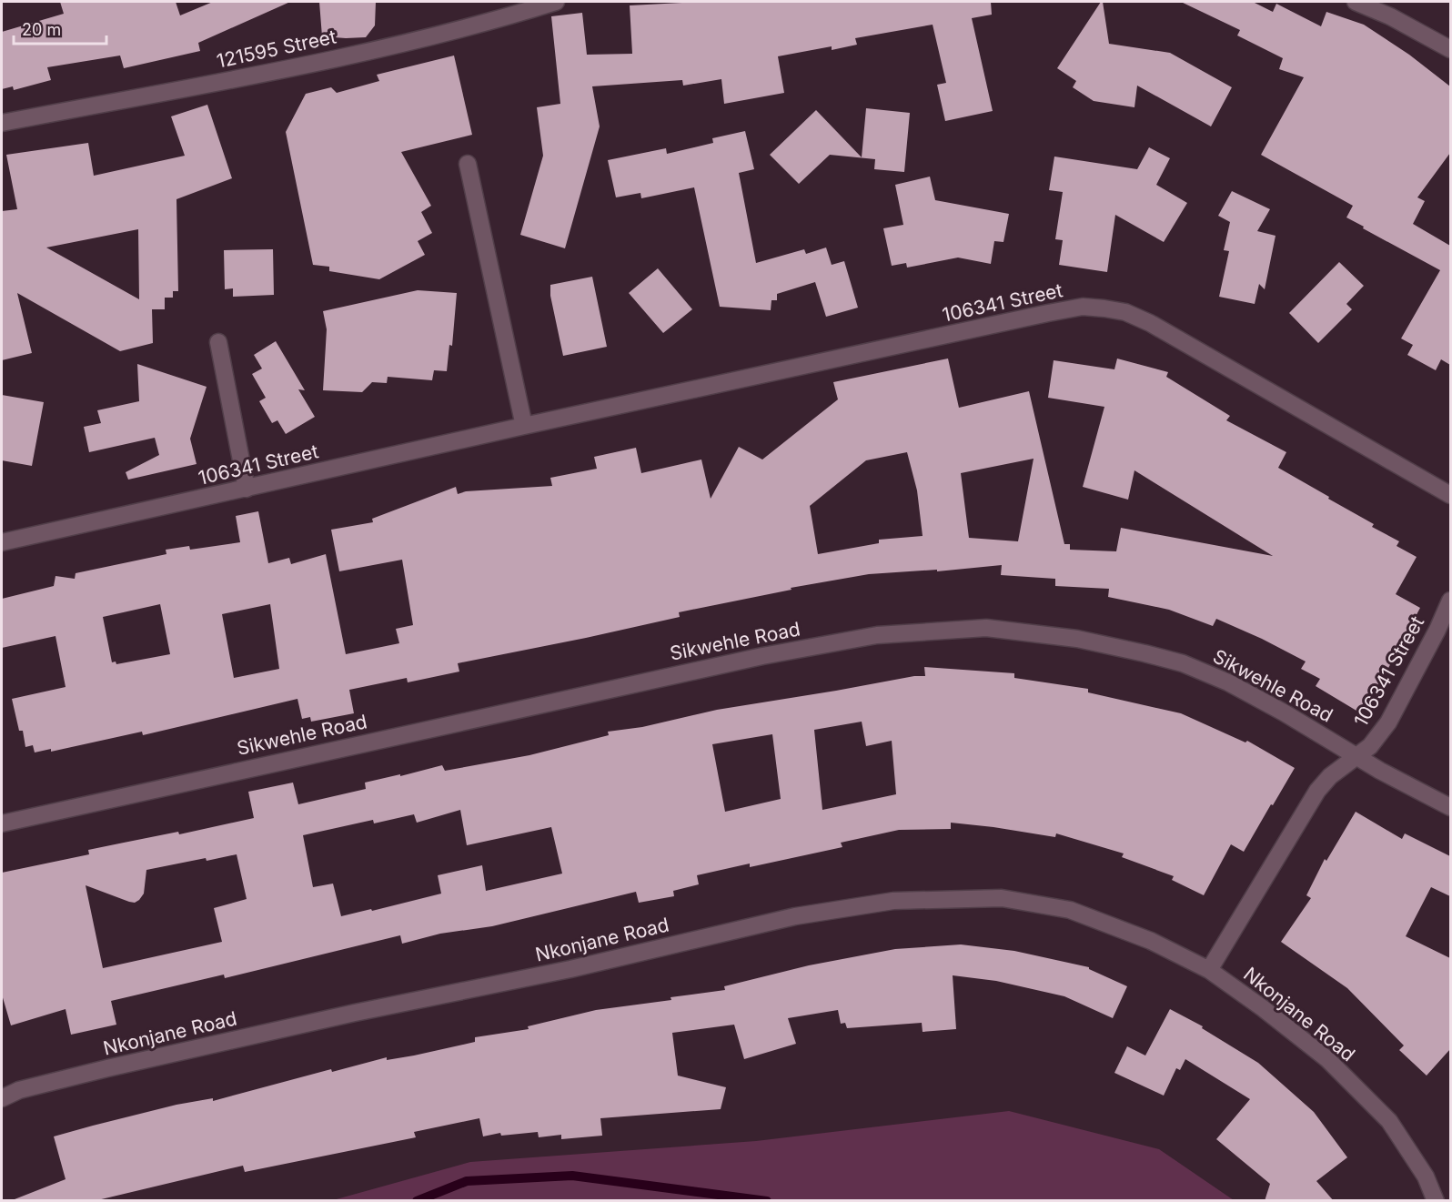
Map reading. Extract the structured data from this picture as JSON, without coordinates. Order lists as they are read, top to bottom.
{
  "streets": {
    "street": [
      "121595 Street",
      "106341 Street",
      "Sikwehle Road",
      "Nkonjane Road"
    ]
  },
  "crossings": [
    ["106341 Street", "Sikwehle Road"]
  ],
  "scale_bar": "20 m"
}
